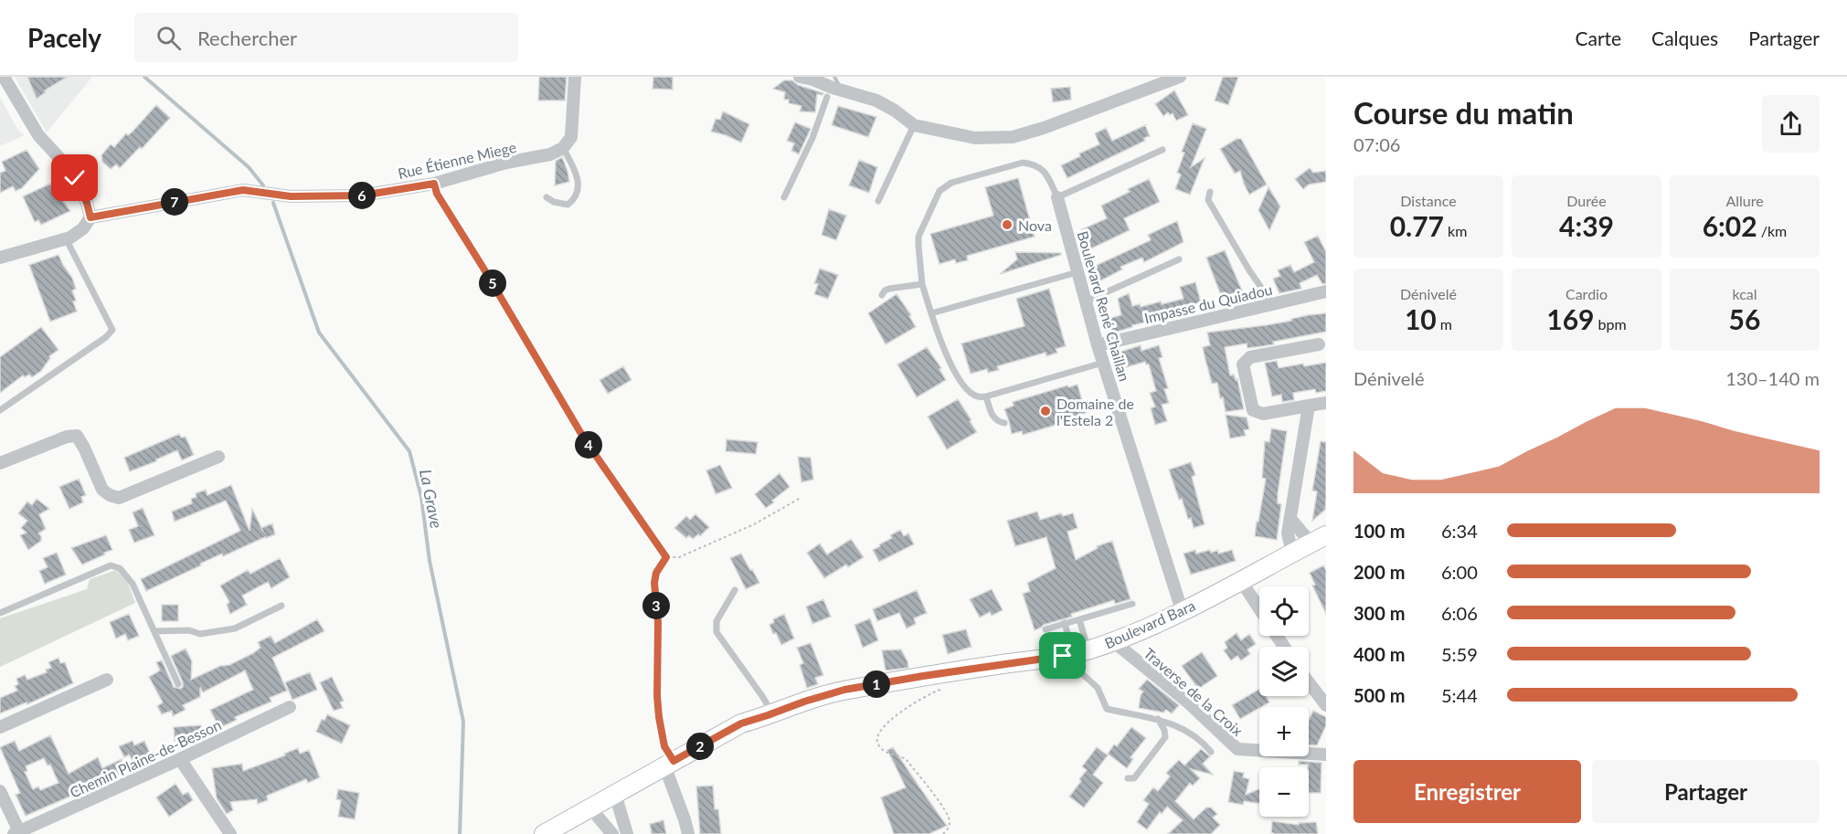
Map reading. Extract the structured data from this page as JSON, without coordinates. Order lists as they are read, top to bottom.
{
  "streets": {
    "street": [
      "Rue Étienne Miege",
      "Impasse du Quiadou",
      "Boulevard René Chaillan",
      "Boulevard Bara",
      "Traverse de la Croix",
      "Chemin Plaine-de-Besson"
    ]
  },
  "crossings": [
    ["Impasse du Quiadou", "Boulevard René Chaillan"],
    ["Boulevard René Chaillan", "Boulevard Bara"],
    ["Boulevard Bara", "Traverse de la Croix"]
  ],
  "water": ["La Grave"],
  "places": ["Nova", "Domaine de l'Estela 2"],
  "page": {
    "header": "Pacely",
    "search": "Rechercher",
    "nav": ["Carte", "Calques", "Partager"],
    "heading": ["Course du matin", "07:06"],
    "stats": [
      ["Distance", "0.77 km"],
      ["Durée", "4:39"],
      ["Allure", "6:02 /km"],
      ["Dénivelé", "10 m"],
      ["Cardio", "169 bpm"],
      ["kcal", "56"]
    ],
    "pins": [
      "6",
      "7",
      "5",
      "4",
      "3",
      "1",
      "2"
    ],
    "chart": ["Dénivelé", "130–140 m"],
    "list": [
      {
        "name": "100 m",
        "note": "6:34"
      },
      {
        "name": "200 m",
        "note": "6:00"
      },
      {
        "name": "300 m",
        "note": "6:06"
      },
      {
        "name": "400 m",
        "note": "5:59"
      },
      {
        "name": "500 m",
        "note": "5:44"
      }
    ],
    "map_buttons": ["+", "−"],
    "buttons": ["Enregistrer", "Partager"]
  }
}
